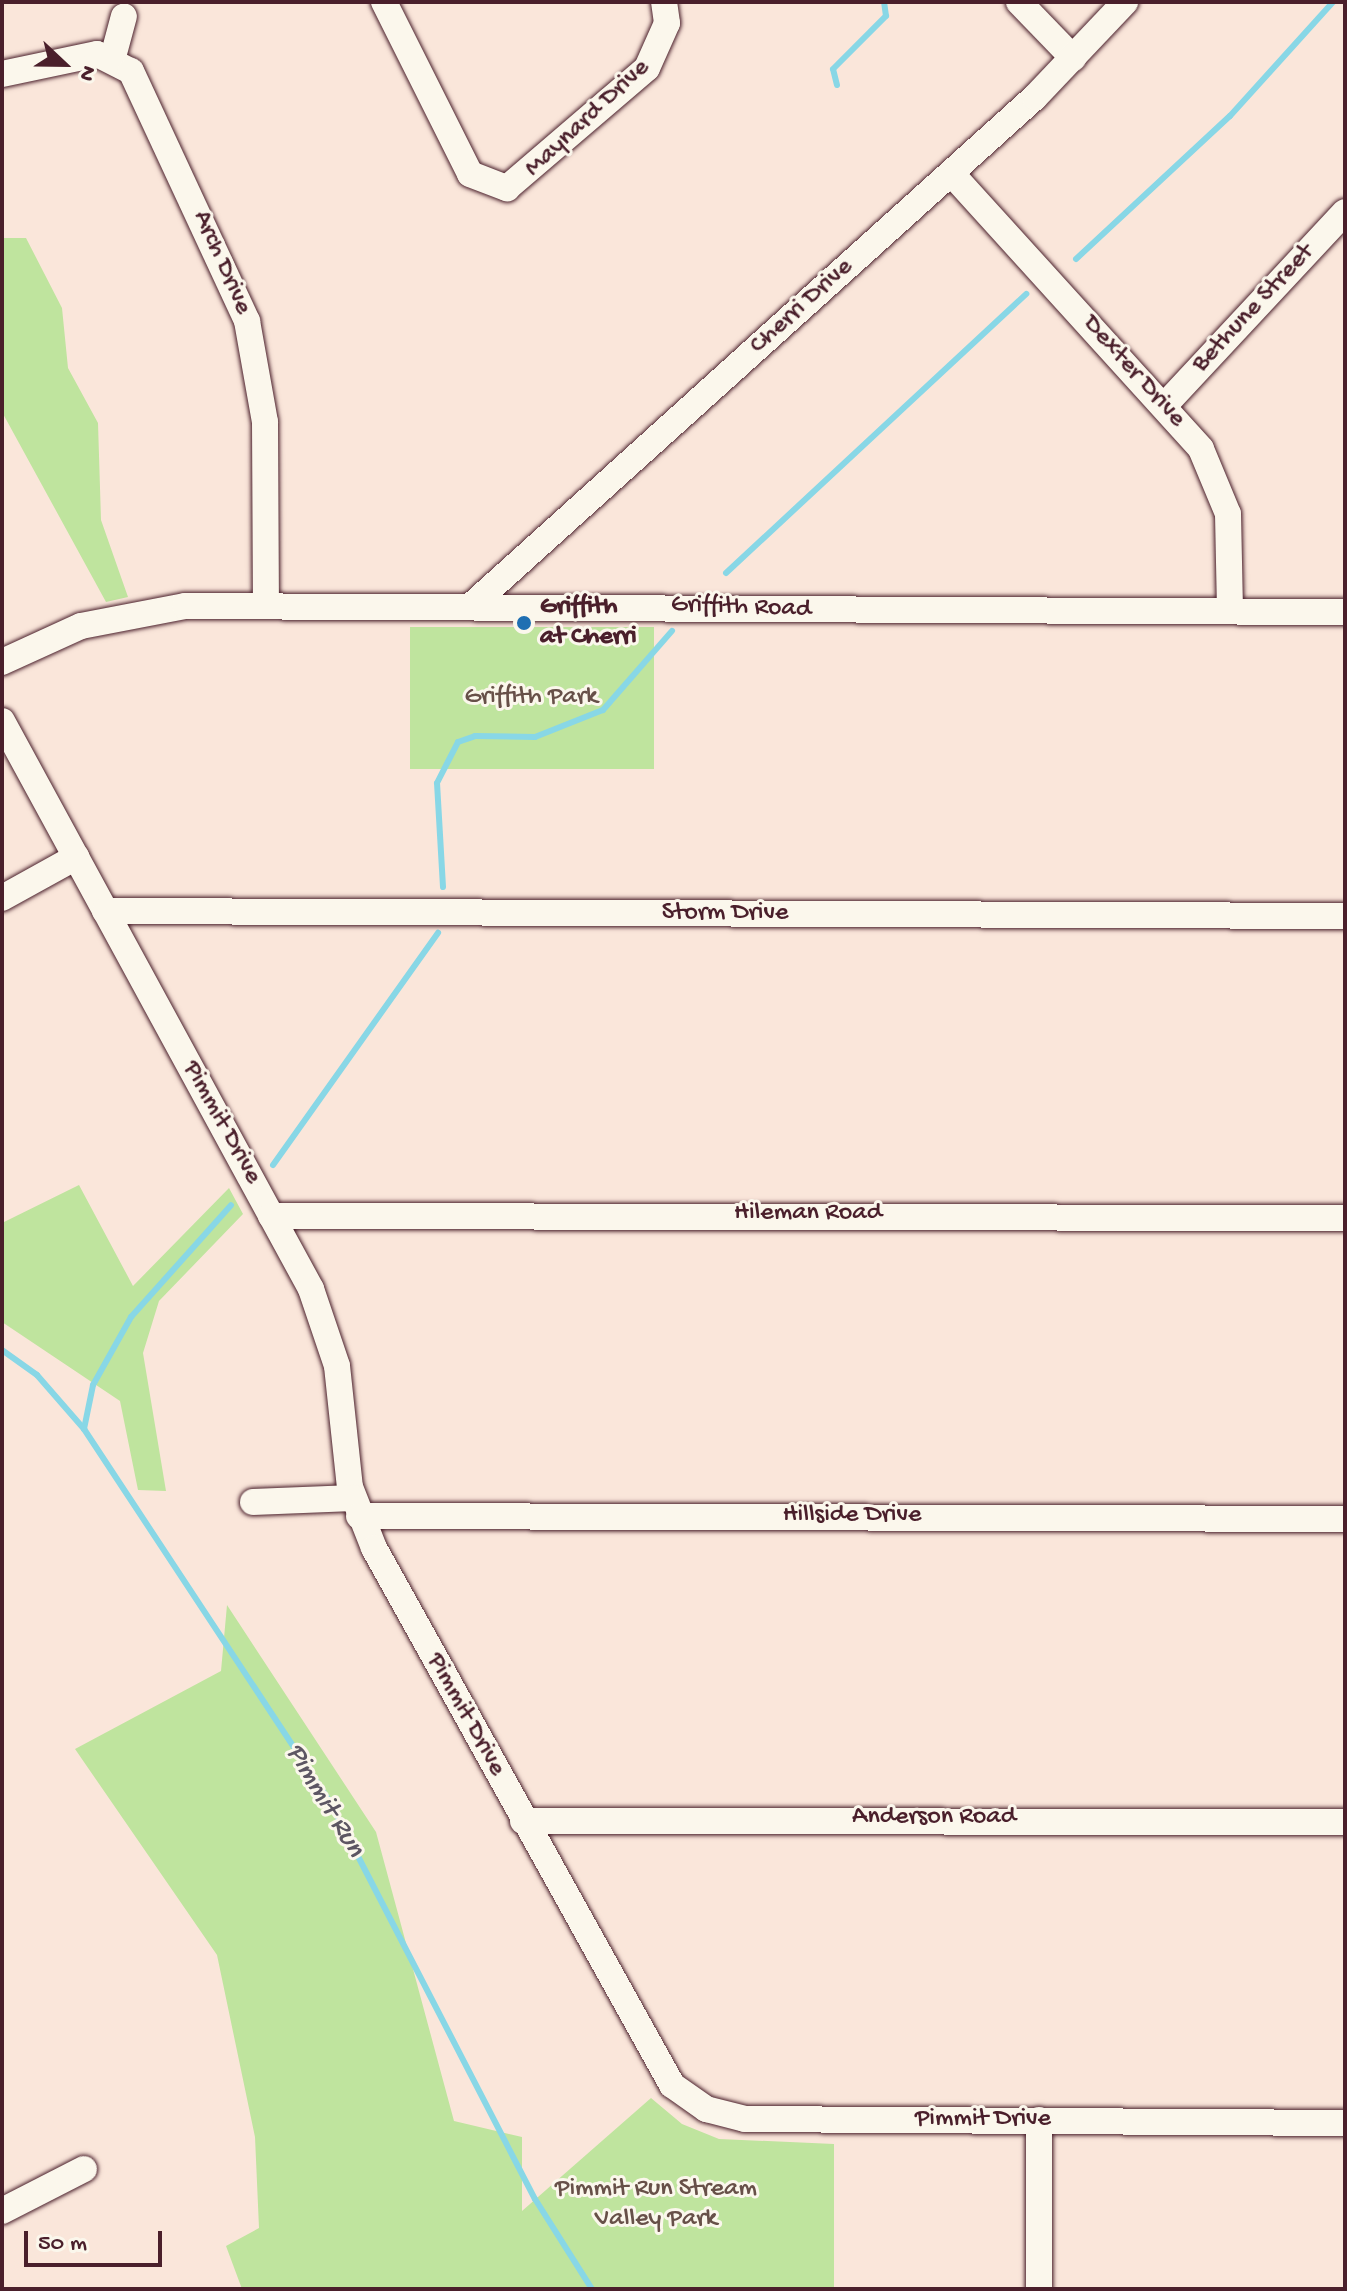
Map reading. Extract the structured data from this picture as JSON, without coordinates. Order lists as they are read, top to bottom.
{
  "streets": {
    "street": [
      "Maynard Drive",
      "Arch Drive",
      "Cherri Drive",
      "Bethune Street",
      "Dexter Drive",
      "Griffith Road",
      "Storm Drive",
      "Pimmit Drive",
      "Hileman Road",
      "Hillside Drive",
      "Anderson Road"
    ]
  },
  "crossings": [
    ["Arch Drive", "Griffith Road"],
    ["Cherri Drive", "Dexter Drive"],
    ["Cherri Drive", "Griffith Road"],
    ["Bethune Street", "Dexter Drive"],
    ["Dexter Drive", "Griffith Road"],
    ["Storm Drive", "Pimmit Drive"],
    ["Pimmit Drive", "Hileman Road"],
    ["Pimmit Drive", "Hillside Drive"],
    ["Pimmit Drive", "Anderson Road"]
  ],
  "water": ["Pimmit Run"],
  "parks": ["Griffith Park", "Pimmit Run Stream Valley Park"],
  "places": ["Griffith at Cherri"],
  "scale_bar": "50 m",
  "north": "right"
}
